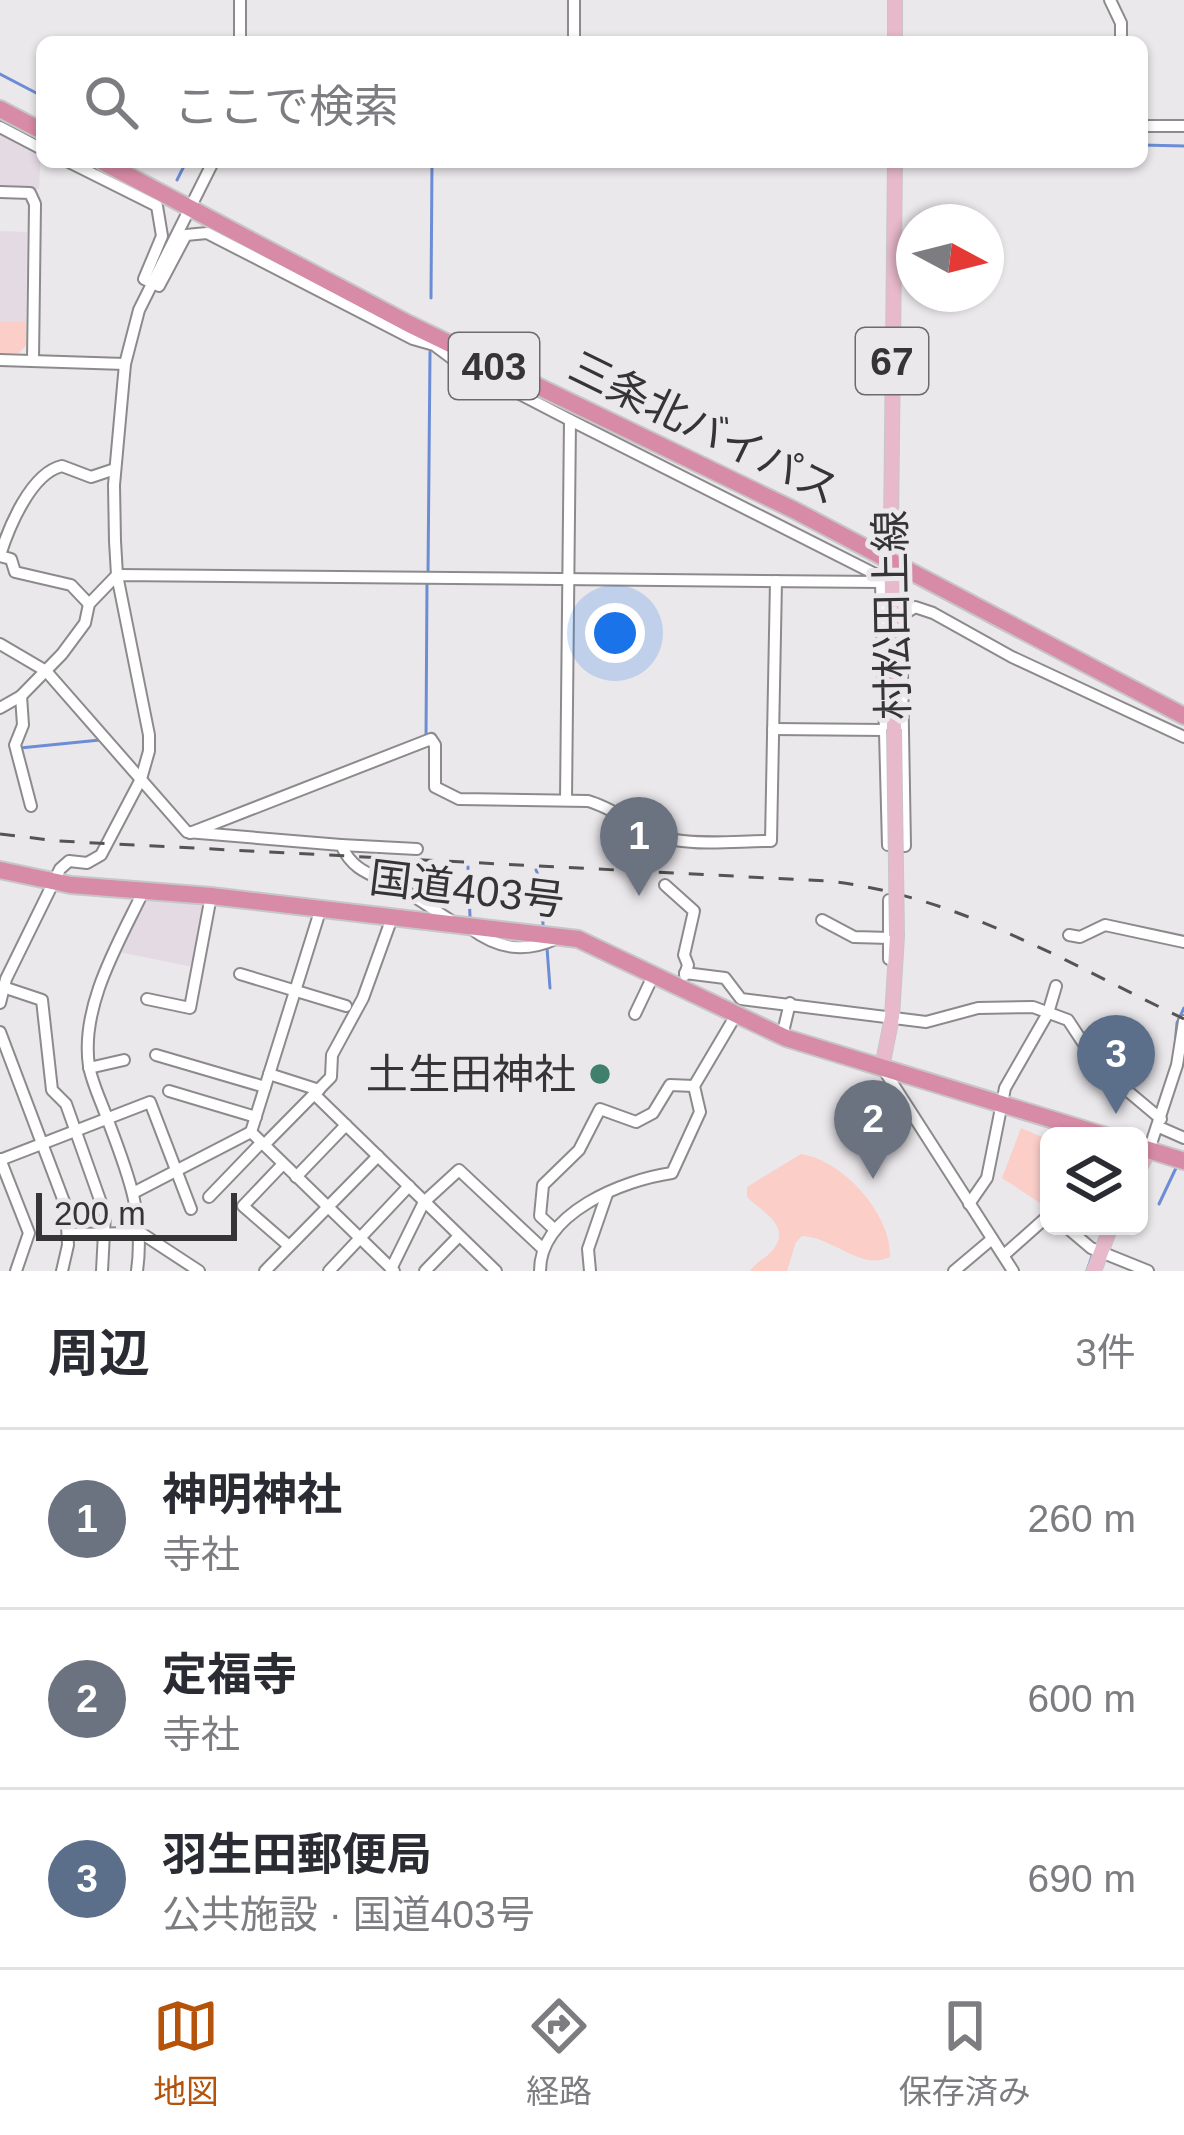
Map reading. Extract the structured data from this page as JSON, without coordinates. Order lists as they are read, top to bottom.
{
  "streets": {
    "highway": ["403", "三条北バイパス", "国道403号"],
    "main road": ["67", "村松田上線"]
  },
  "crossings": [
    ["403", "三条北バイパス"],
    ["403", "村松田上線"],
    ["三条北バイパス", "村松田上線"],
    ["村松田上線", "国道403号"]
  ],
  "places": ["土生田神社"],
  "scale_bar": "200 m",
  "north": "right",
  "page": {
    "search": "ここで検索",
    "pins": ["1", "3", "2"],
    "scale": "200 m",
    "heading": ["周辺", "3件"],
    "list": [
      {
        "mark": "1",
        "name": "神明神社",
        "note": "寺社",
        "value": "260 m"
      },
      {
        "mark": "2",
        "name": "定福寺",
        "note": "寺社",
        "value": "600 m"
      },
      {
        "mark": "3",
        "name": "羽生田郵便局",
        "note": "公共施設 · 国道403号",
        "value": "690 m"
      }
    ],
    "nav": ["地図", "経路", "保存済み"]
  }
}
